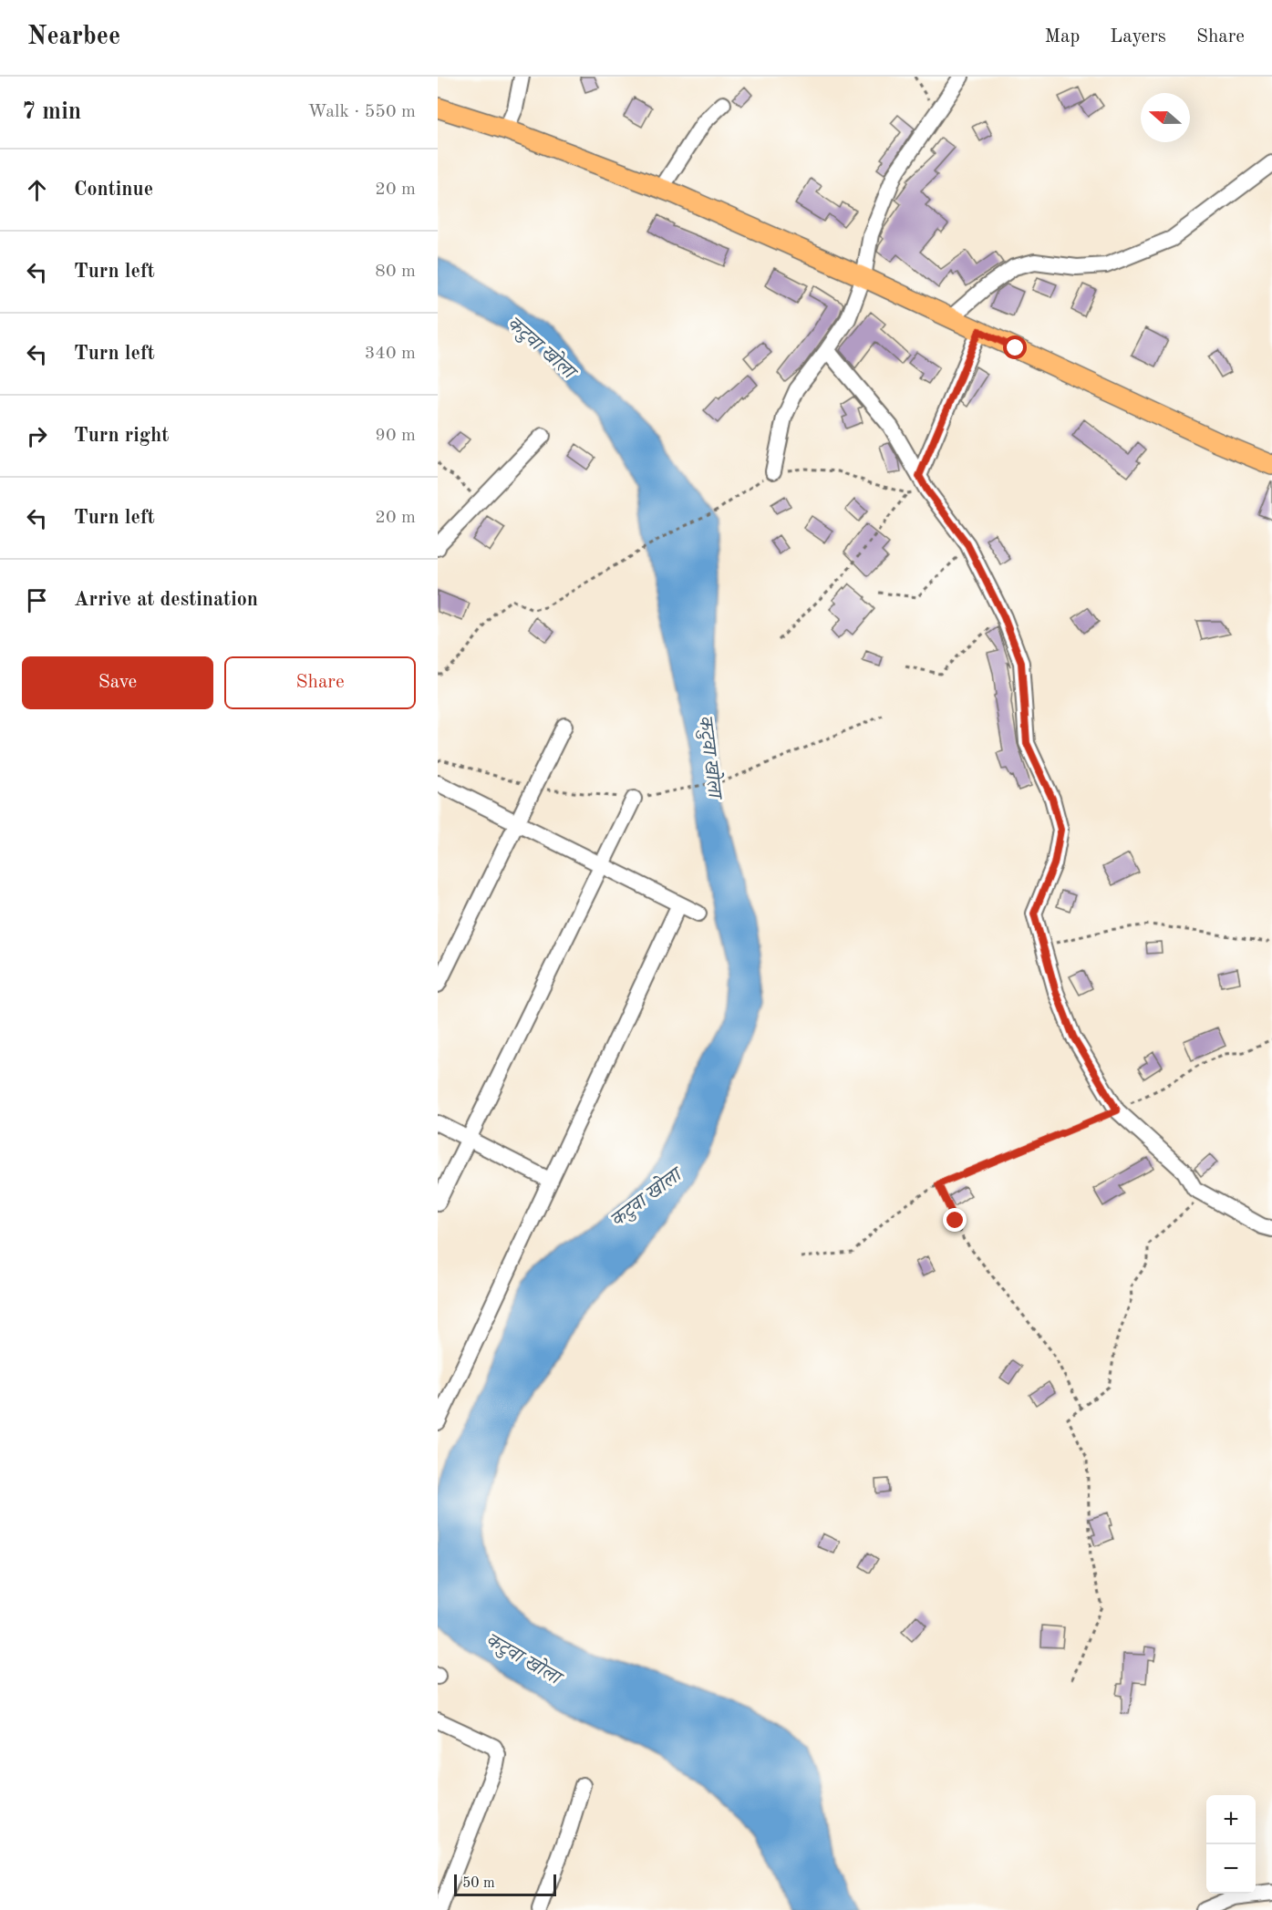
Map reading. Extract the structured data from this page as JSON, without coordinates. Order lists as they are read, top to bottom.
{
  "water": ["कटुवा खोला"],
  "scale_bar": "50 m",
  "north": "left",
  "page": {
    "header": "Nearbee",
    "nav": ["Map", "Layers", "Share"],
    "heading": ["7 min", "Walk · 550 m"],
    "list": [
      ["Continue", "20 m"],
      ["Turn left", "80 m"],
      ["Turn left", "340 m"],
      ["Turn right", "90 m"],
      ["Turn left", "20 m"],
      "Arrive at destination"
    ],
    "buttons": ["Save", "Share"],
    "map_buttons": ["+", "−"],
    "scale": "50 m"
  }
}
